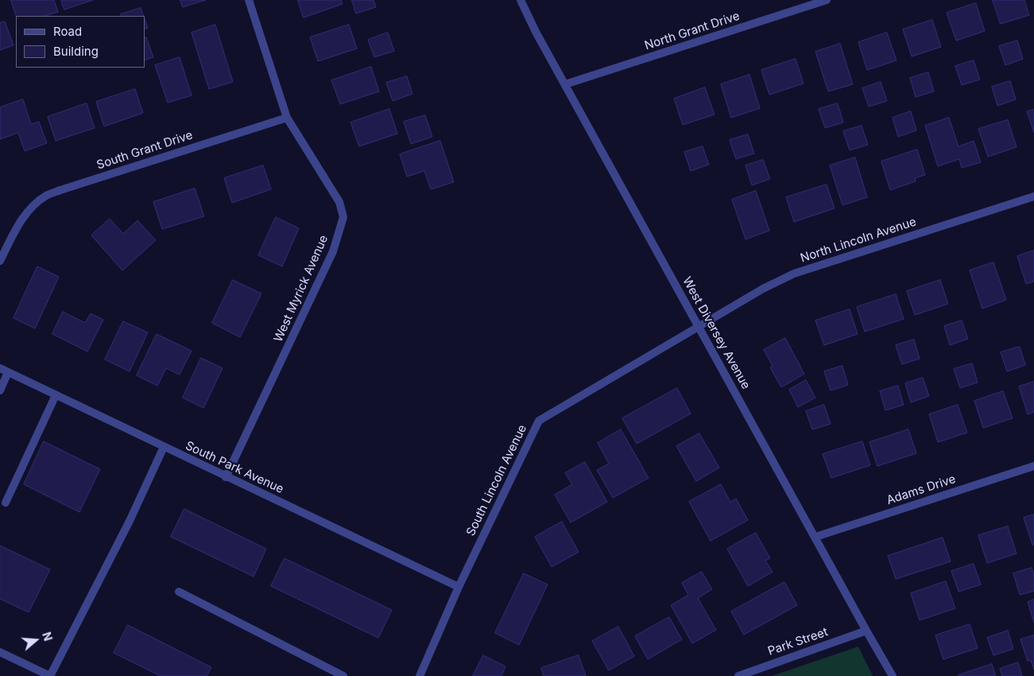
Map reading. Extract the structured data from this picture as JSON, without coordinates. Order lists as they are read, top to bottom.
{
  "streets": {
    "street": [
      "North Grant Drive",
      "South Grant Drive",
      "North Lincoln Avenue",
      "West Myrick Avenue",
      "West Diversey Avenue",
      "South Park Avenue",
      "South Lincoln Avenue",
      "Adams Drive",
      "Park Street"
    ]
  },
  "crossings": [
    ["North Grant Drive", "West Diversey Avenue"],
    ["South Grant Drive", "West Myrick Avenue"],
    ["North Lincoln Avenue", "West Diversey Avenue"],
    ["North Lincoln Avenue", "South Lincoln Avenue"],
    ["West Myrick Avenue", "South Park Avenue"],
    ["West Diversey Avenue", "South Lincoln Avenue"],
    ["West Diversey Avenue", "Adams Drive"],
    ["West Diversey Avenue", "Park Street"],
    ["South Park Avenue", "South Lincoln Avenue"]
  ],
  "legend": ["Road", "Building"],
  "north": "right"
}
